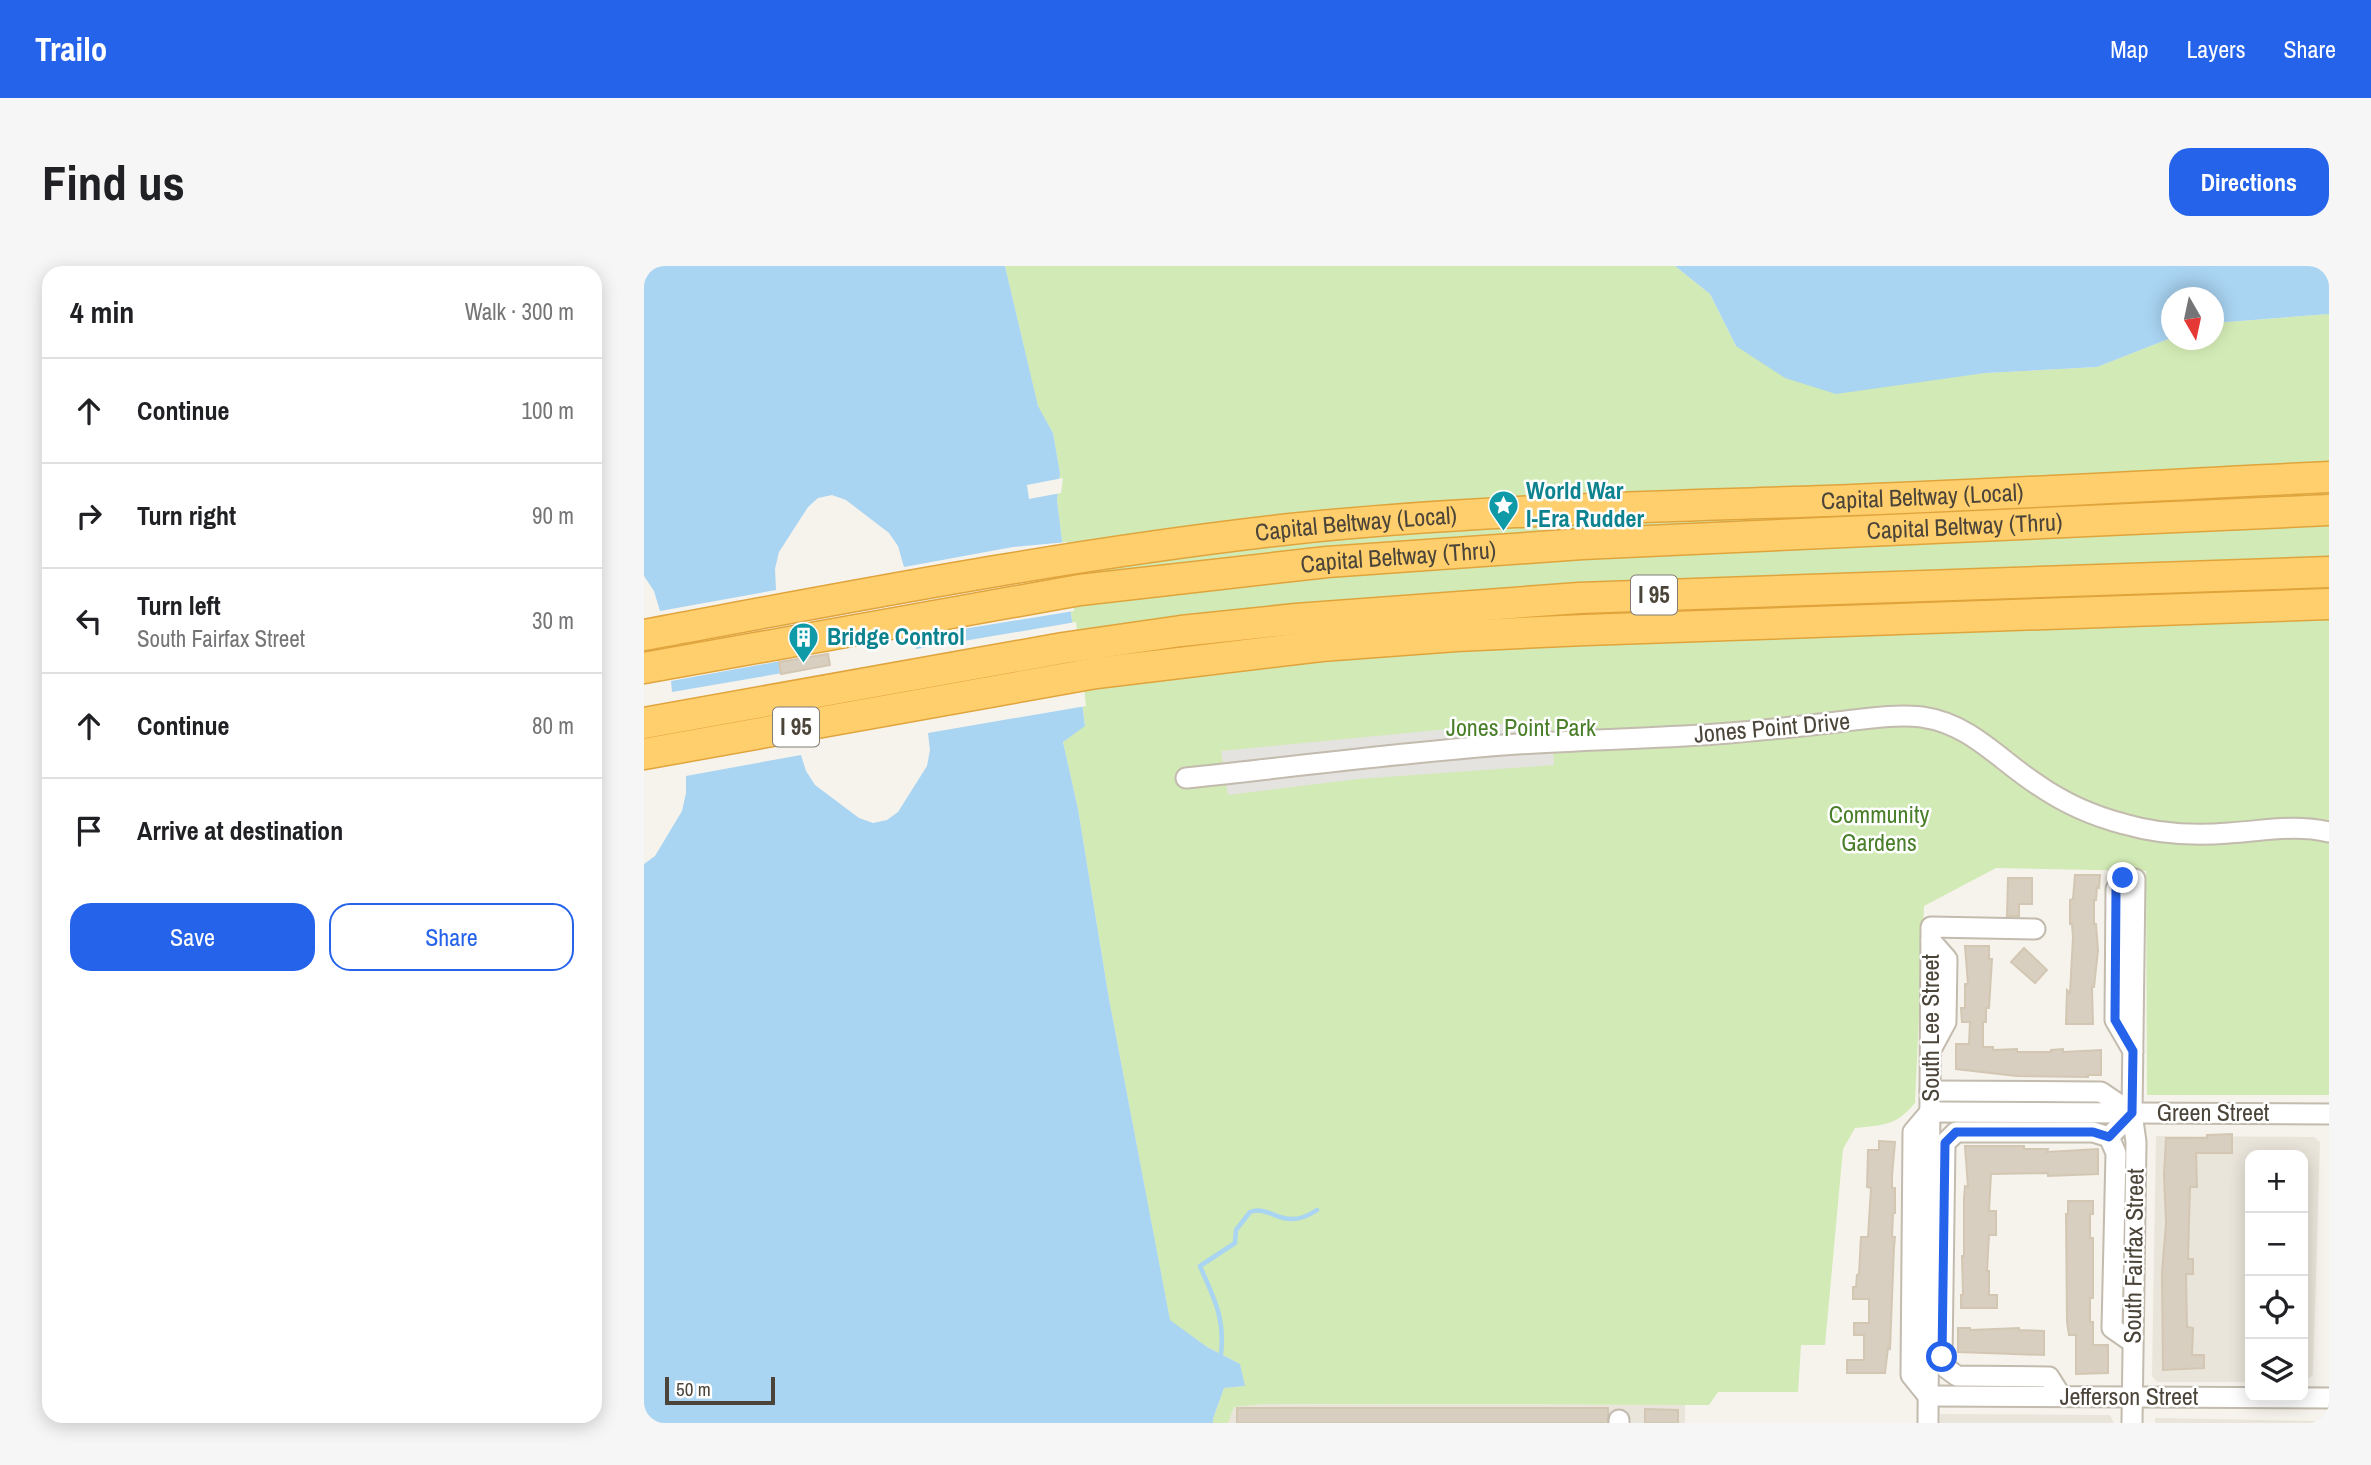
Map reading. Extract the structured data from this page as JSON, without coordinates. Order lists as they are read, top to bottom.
{
  "streets": {
    "highway": ["Capital Beltway (Local)", "Capital Beltway (Thru)", "I 95"],
    "street": [
      "Jones Point Drive",
      "South Lee Street",
      "Green Street",
      "South Fairfax Street",
      "Jefferson Street"
    ]
  },
  "crossings": [
    ["South Lee Street", "Green Street"],
    ["South Lee Street", "Jefferson Street"],
    ["Green Street", "South Fairfax Street"],
    ["South Fairfax Street", "Jefferson Street"]
  ],
  "parks": ["Jones Point Park", "Community Gardens"],
  "places": {
    "place": ["World War I-Era Rudder"],
    "building": ["Bridge Control"]
  },
  "scale_bar": "50 m",
  "north": "bottom",
  "page": {
    "header": "Trailo",
    "nav": ["Map", "Layers", "Share"],
    "buttons": [
      "Directions",
      ["Save", "Share"]
    ],
    "title": "Find us",
    "heading": ["4 min", "Walk · 300 m"],
    "list": [
      ["Continue", "100 m"],
      ["Turn right", "90 m"],
      ["Turn left", "South Fairfax Street", "30 m"],
      ["Continue", "80 m"],
      "Arrive at destination"
    ],
    "map_buttons": ["+", "−"],
    "scale": "50 m"
  }
}
